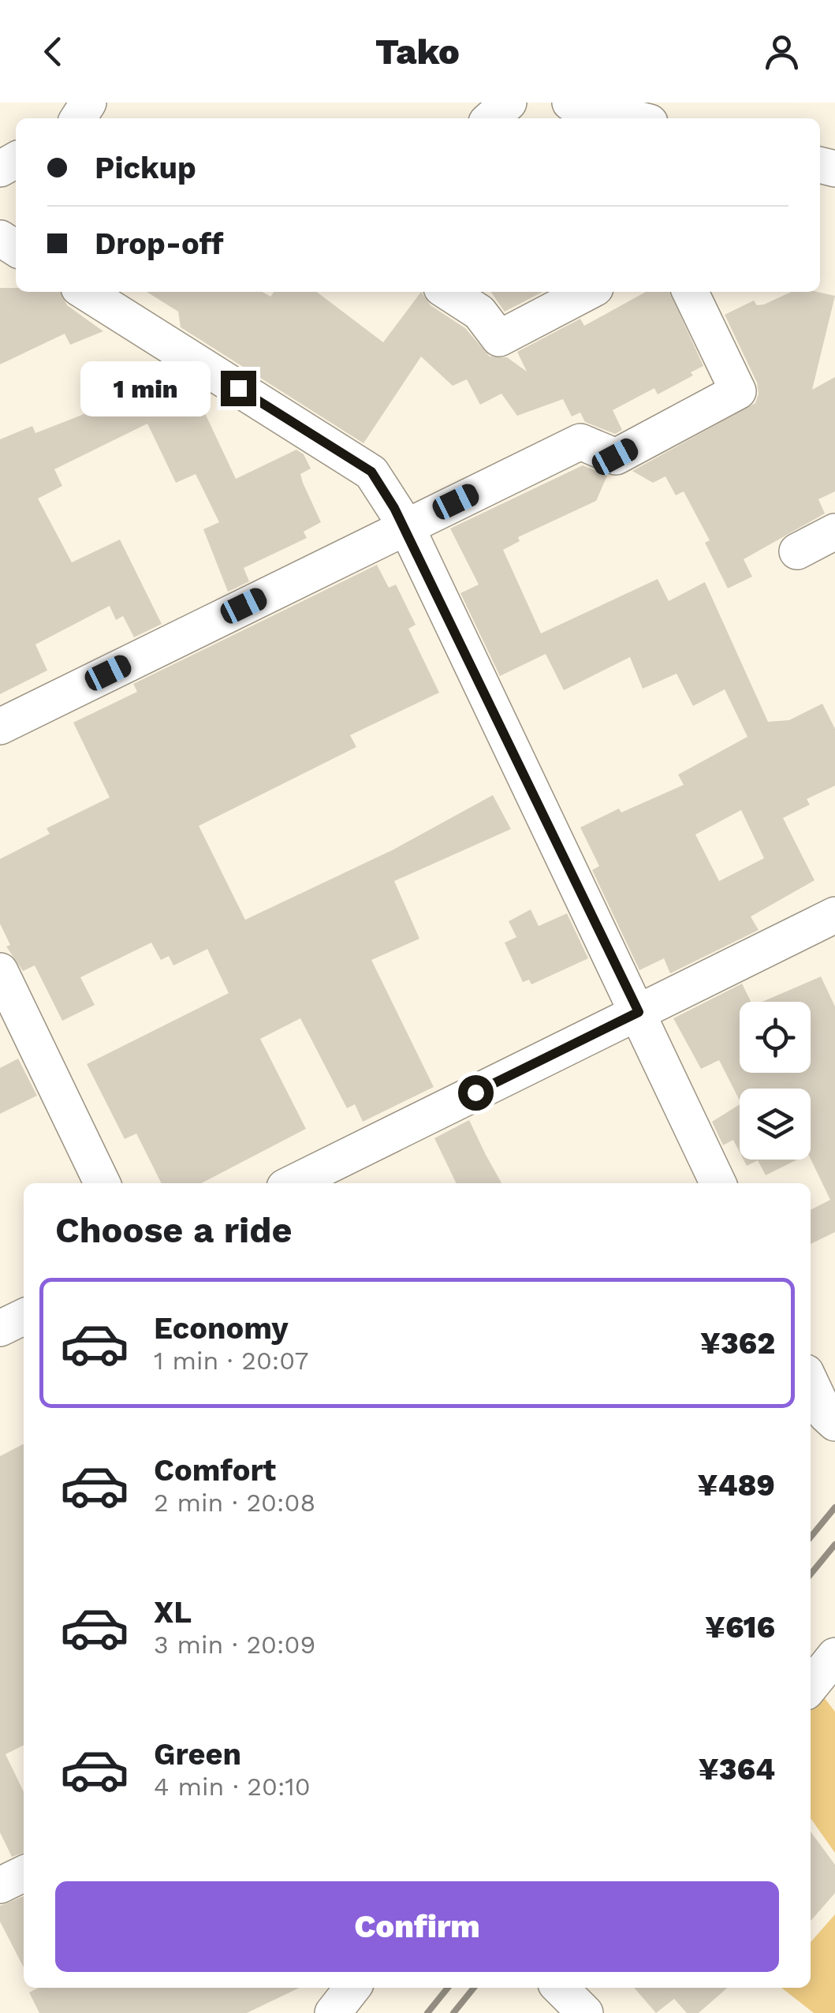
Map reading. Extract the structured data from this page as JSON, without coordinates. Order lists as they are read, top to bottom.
{
  "page": {
    "header": "Tako",
    "banner": ["Pickup", "Drop-off"],
    "bubble": "1 min",
    "heading": "Choose a ride",
    "list": [
      {
        "name": "Economy",
        "note": "1 min · 20:07",
        "value": "¥362"
      },
      {
        "name": "Comfort",
        "note": "2 min · 20:08",
        "value": "¥489"
      },
      {
        "name": "XL",
        "note": "3 min · 20:09",
        "value": "¥616"
      },
      {
        "name": "Green",
        "note": "4 min · 20:10",
        "value": "¥364"
      }
    ],
    "buttons": "Confirm"
  }
}
